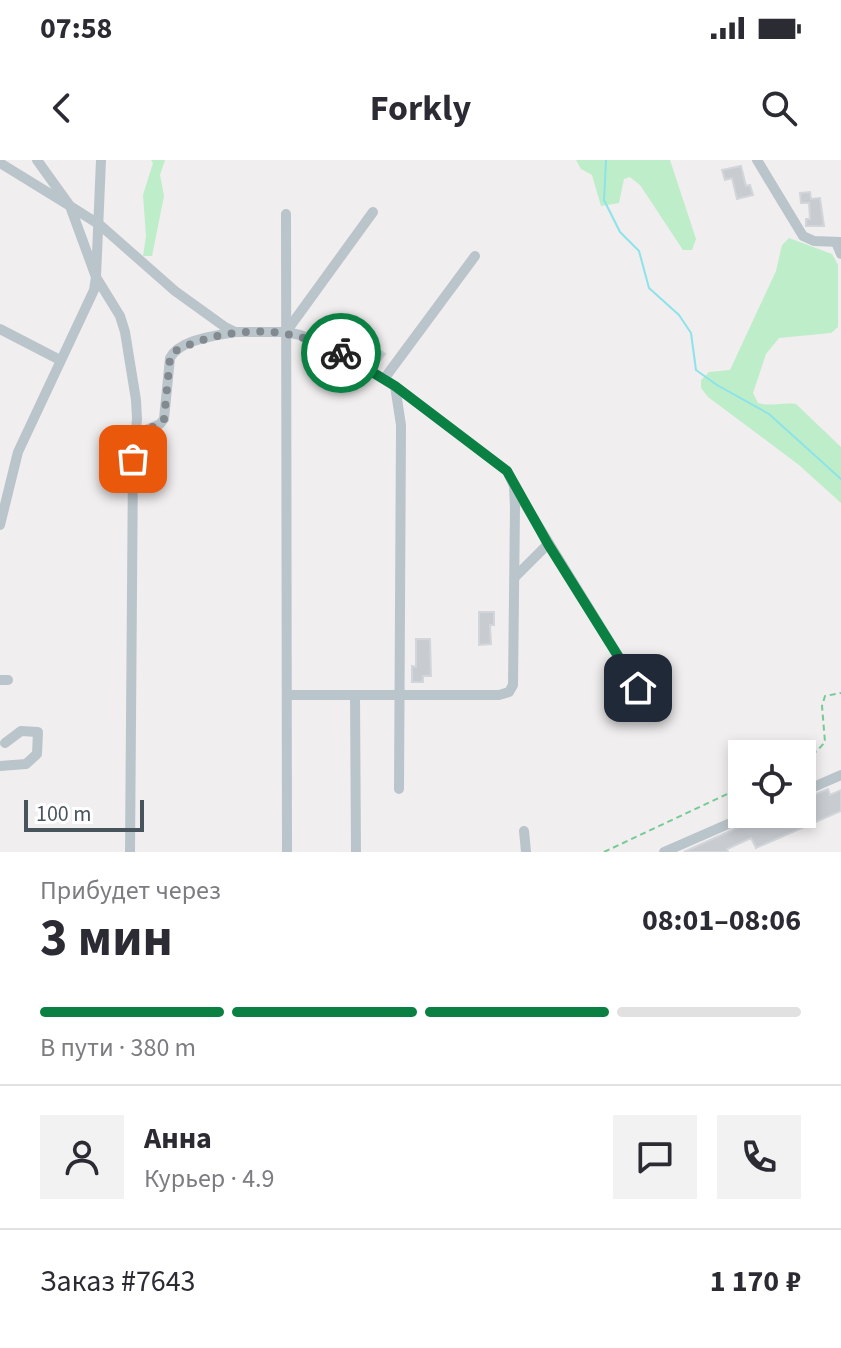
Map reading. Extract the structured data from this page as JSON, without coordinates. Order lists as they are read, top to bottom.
{
  "scale_bar": "100 m",
  "page": {
    "status": "07:58",
    "header": "Forkly",
    "scale": "100 m",
    "heading": ["3 мин", "Прибудет через", "08:01–08:06"],
    "panel": [
      "Анна",
      "Курьер · 4.9",
      "Заказ #7643",
      "1 170 ₽"
    ],
    "bar": "В пути · 380 m"
  }
}
